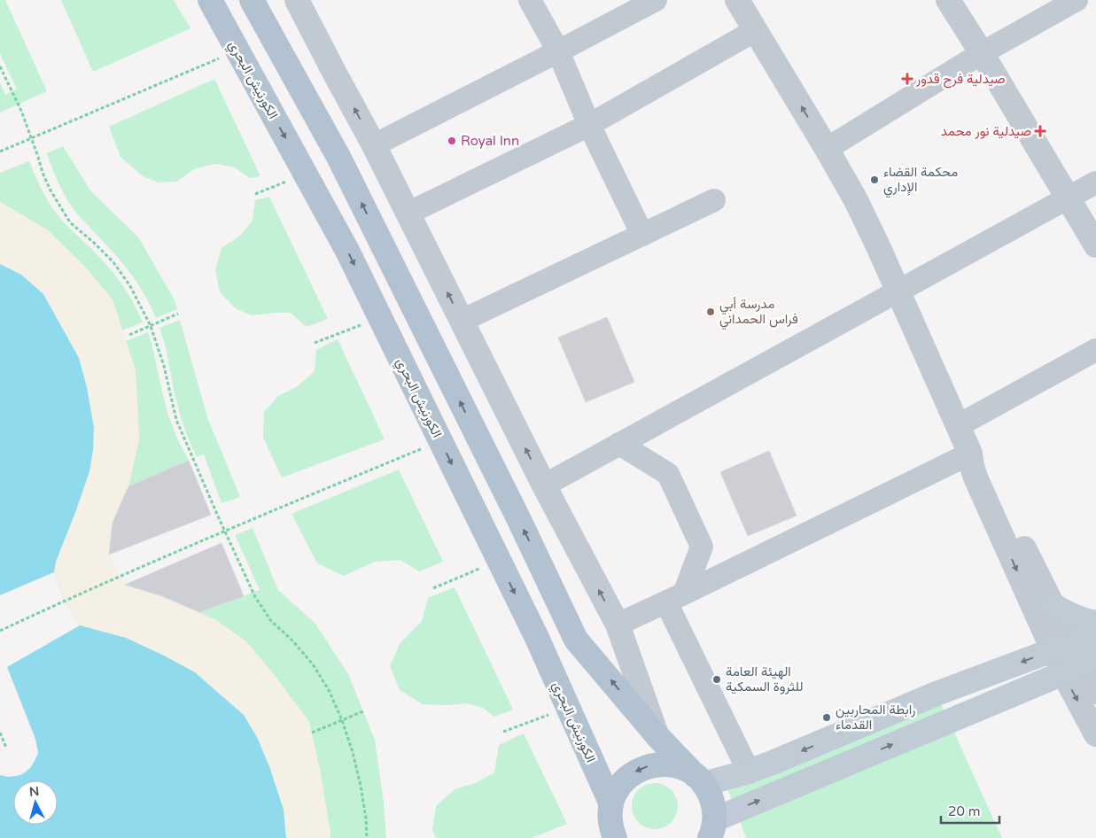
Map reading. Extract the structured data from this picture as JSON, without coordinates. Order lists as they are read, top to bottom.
{
  "streets": {
    "main road": ["الكورنيش البحري"]
  },
  "places": {
    "health": ["صيدلية فرح قدور", "صيدلية نور محمد"],
    "other": [
      "Royal Inn",
      "محكمة القضاء الإداري",
      "مدرسة أبي فراس الحمداني",
      "الهيئة العامة للثروة السمكية",
      "رابطة المحاربين القدماء"
    ]
  },
  "scale_bar": "20 m",
  "north": "top"
}
